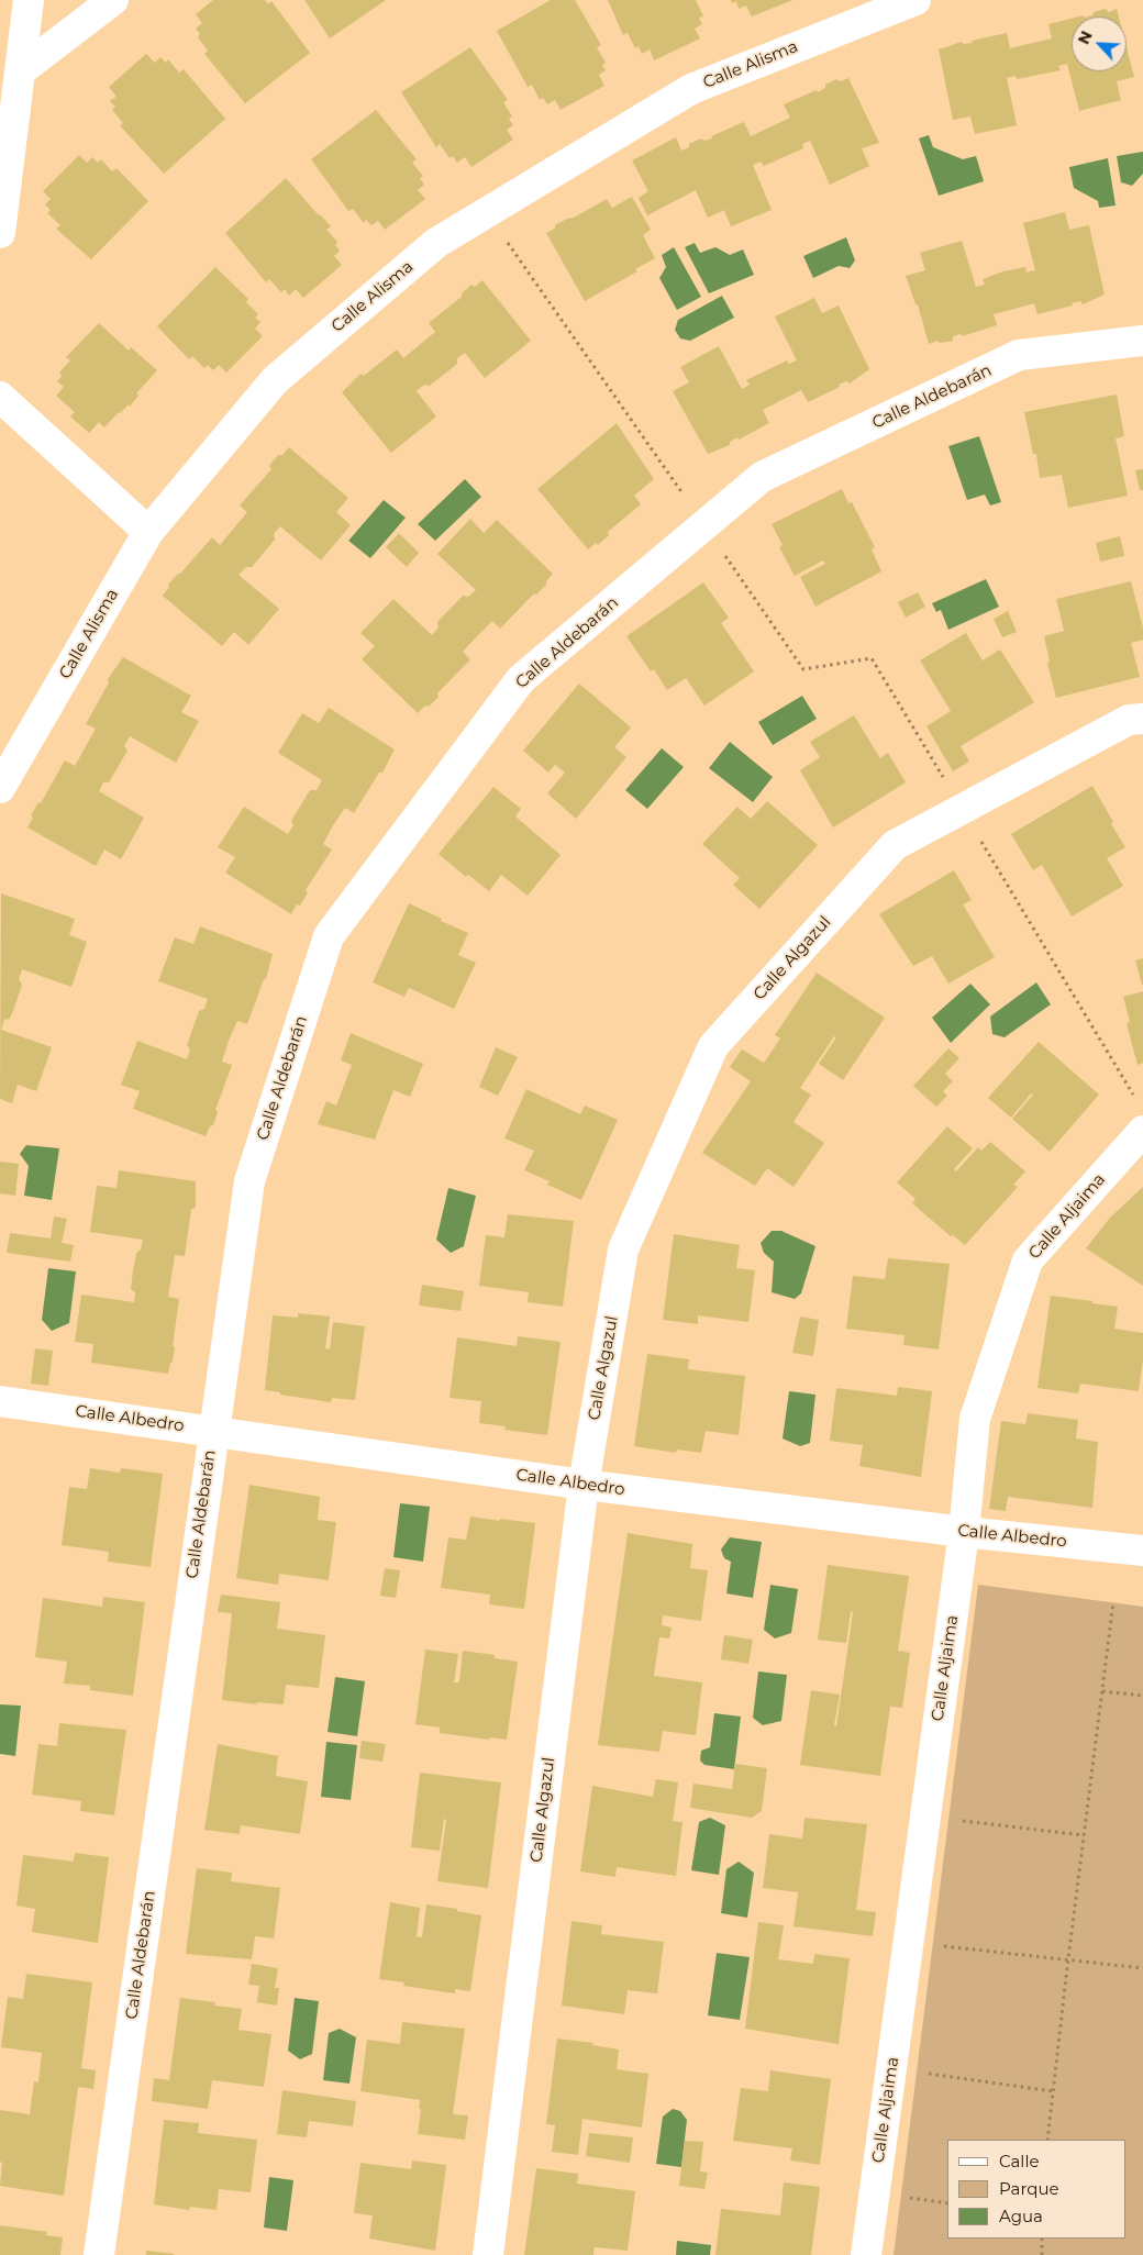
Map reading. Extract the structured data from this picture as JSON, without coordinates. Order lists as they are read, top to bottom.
{
  "streets": {
    "street": [
      "Calle Alisma",
      "Calle Aldebarán",
      "Calle Algazul",
      "Calle Aljaima",
      "Calle Albedro"
    ]
  },
  "crossings": [
    ["Calle Aldebarán", "Calle Albedro"],
    ["Calle Algazul", "Calle Albedro"],
    ["Calle Aljaima", "Calle Albedro"]
  ],
  "legend": ["Calle", "Parque", "Agua"],
  "north": "top left"
}
